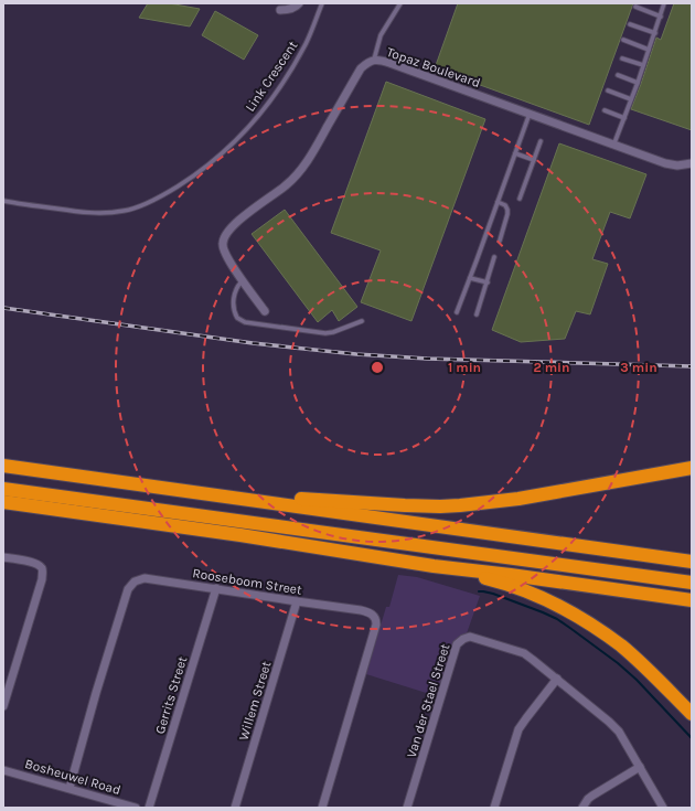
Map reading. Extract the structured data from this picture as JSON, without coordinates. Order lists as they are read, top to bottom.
{
  "streets": {
    "street": [
      "Topaz Boulevard",
      "Rooseboom Street",
      "Gerrits Street",
      "Willem Street",
      "Van der Stael Street",
      "Bosheuwel Road"
    ],
    "lane": ["Link Crescent"]
  },
  "crossings": [
    ["Rooseboom Street", "Gerrits Street"],
    ["Rooseboom Street", "Willem Street"],
    ["Rooseboom Street", "Bosheuwel Road"]
  ],
  "rings": ["1 min", "2 min", "3 min"]
}
